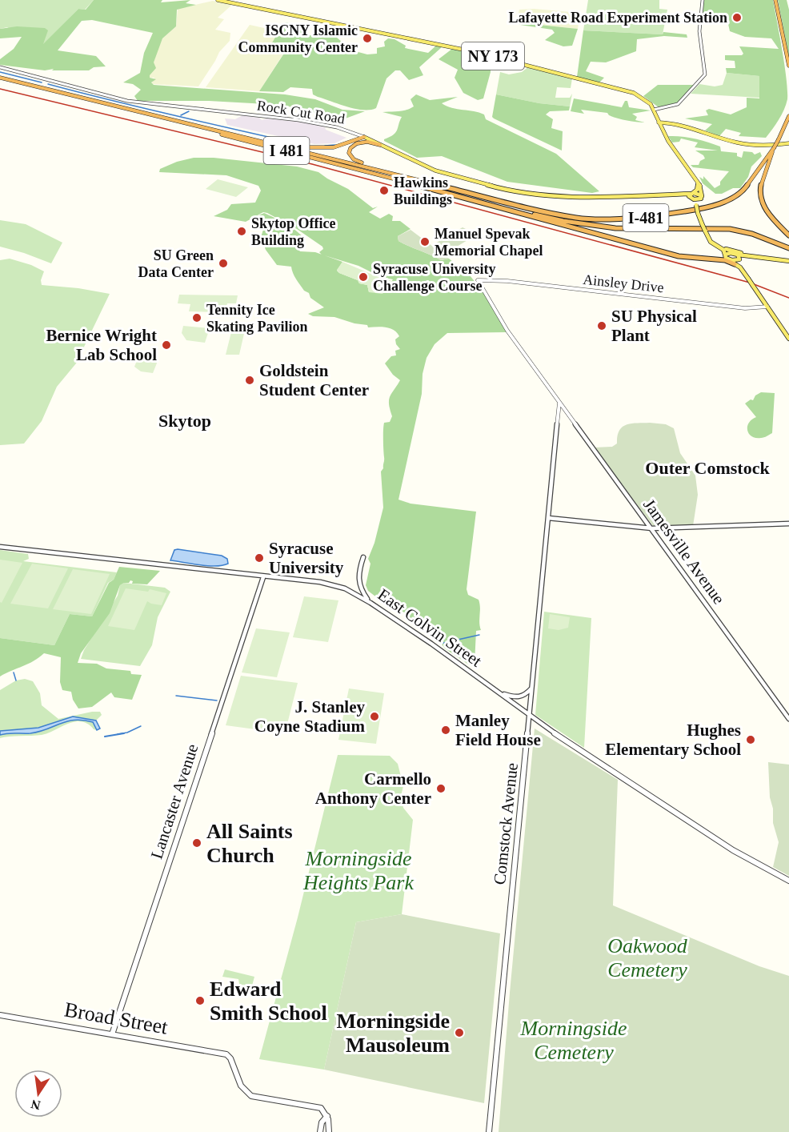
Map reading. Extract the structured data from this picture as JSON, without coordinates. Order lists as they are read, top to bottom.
{
  "streets": {
    "highway": ["I 481", "I-481"],
    "main road": ["NY 173", "Rock Cut Road"],
    "street": [
      "Ainsley Drive",
      "Jamesville Avenue",
      "East Colvin Street",
      "Lancaster Avenue",
      "Comstock Avenue",
      "Broad Street"
    ]
  },
  "crossings": [
    ["I 481", "I-481"],
    ["Ainsley Drive", "Jamesville Avenue"],
    ["Jamesville Avenue", "Comstock Avenue"],
    ["East Colvin Street", "Lancaster Avenue"],
    ["East Colvin Street", "Comstock Avenue"],
    ["Lancaster Avenue", "Broad Street"]
  ],
  "districts": ["Skytop", "Outer Comstock"],
  "parks": ["Morningside Heights Park", "Oakwood Cemetery", "Morningside Cemetery"],
  "places": [
    "Lafayette Road Experiment Station",
    "ISCNY Islamic Community Center",
    "Hawkins Buildings",
    "Skytop Office Building",
    "Manuel Spevak Memorial Chapel",
    "SU Green Data Center",
    "Syracuse University Challenge Course",
    "Tennity Ice Skating Pavilion",
    "SU Physical Plant",
    "Bernice Wright Lab School",
    "Goldstein Student Center",
    "Syracuse University",
    "J. Stanley Coyne Stadium",
    "Manley Field House",
    "Hughes Elementary School",
    "Carmello Anthony Center",
    "All Saints Church",
    "Edward Smith School",
    "Morningside Mausoleum"
  ],
  "north": "bottom"
}
